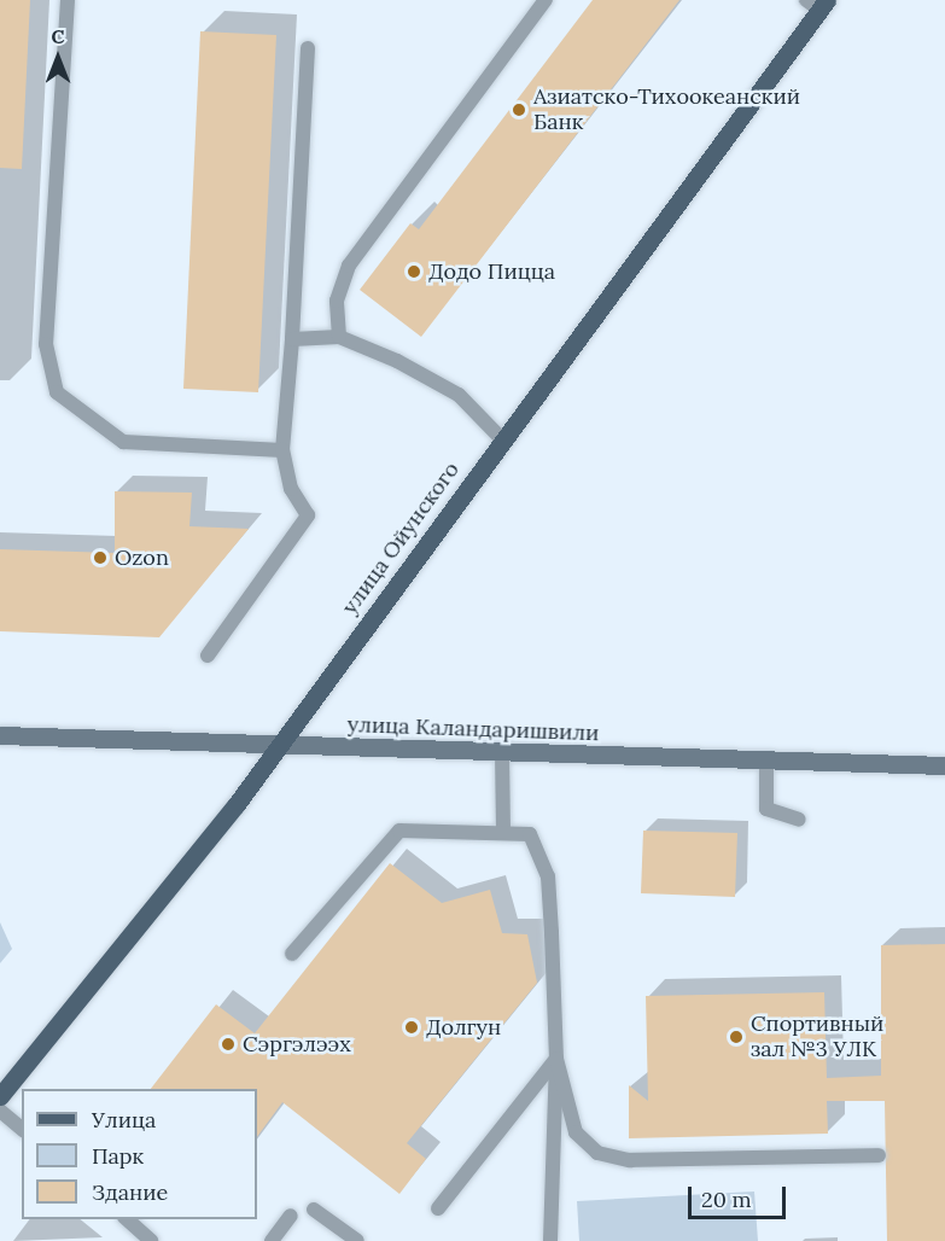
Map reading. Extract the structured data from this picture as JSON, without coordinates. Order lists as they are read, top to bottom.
{
  "streets": {
    "main road": ["улица Ойунского"],
    "street": ["улица Каландаришвили"]
  },
  "crossings": [
    ["улица Ойунского", "улица Каландаришвили"]
  ],
  "places": [
    "Азиатско-Тихоокеанский Банк",
    "Додо Пицца",
    "Ozon",
    "Долгун",
    "Спортивный зал №3 УЛК",
    "Сэргэлээх"
  ],
  "legend": ["Улица", "Парк", "Здание"],
  "scale_bar": "20 m",
  "north": "top"
}
